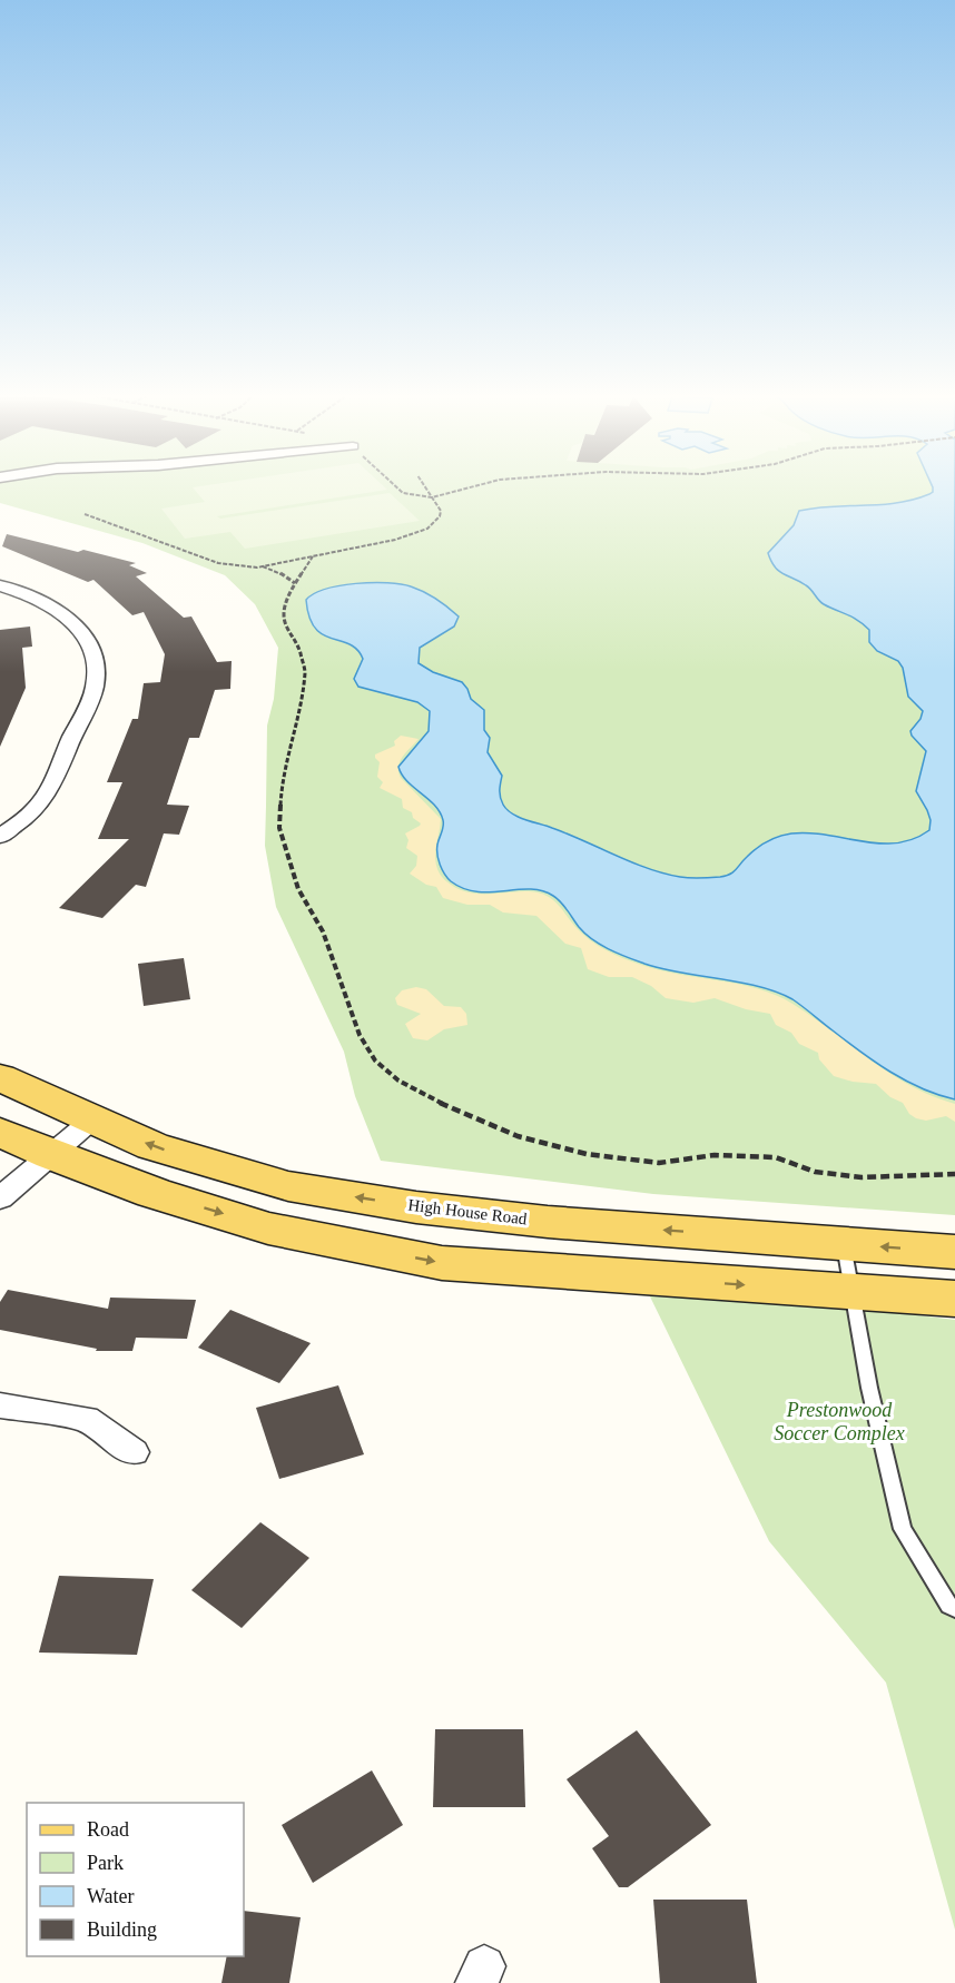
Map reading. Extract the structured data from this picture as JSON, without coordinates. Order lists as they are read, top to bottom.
{
  "streets": {
    "main road": ["High House Road"]
  },
  "parks": ["Prestonwood Soccer Complex"],
  "legend": [
    "Road",
    "Park",
    "Water",
    "Building"
  ]
}
